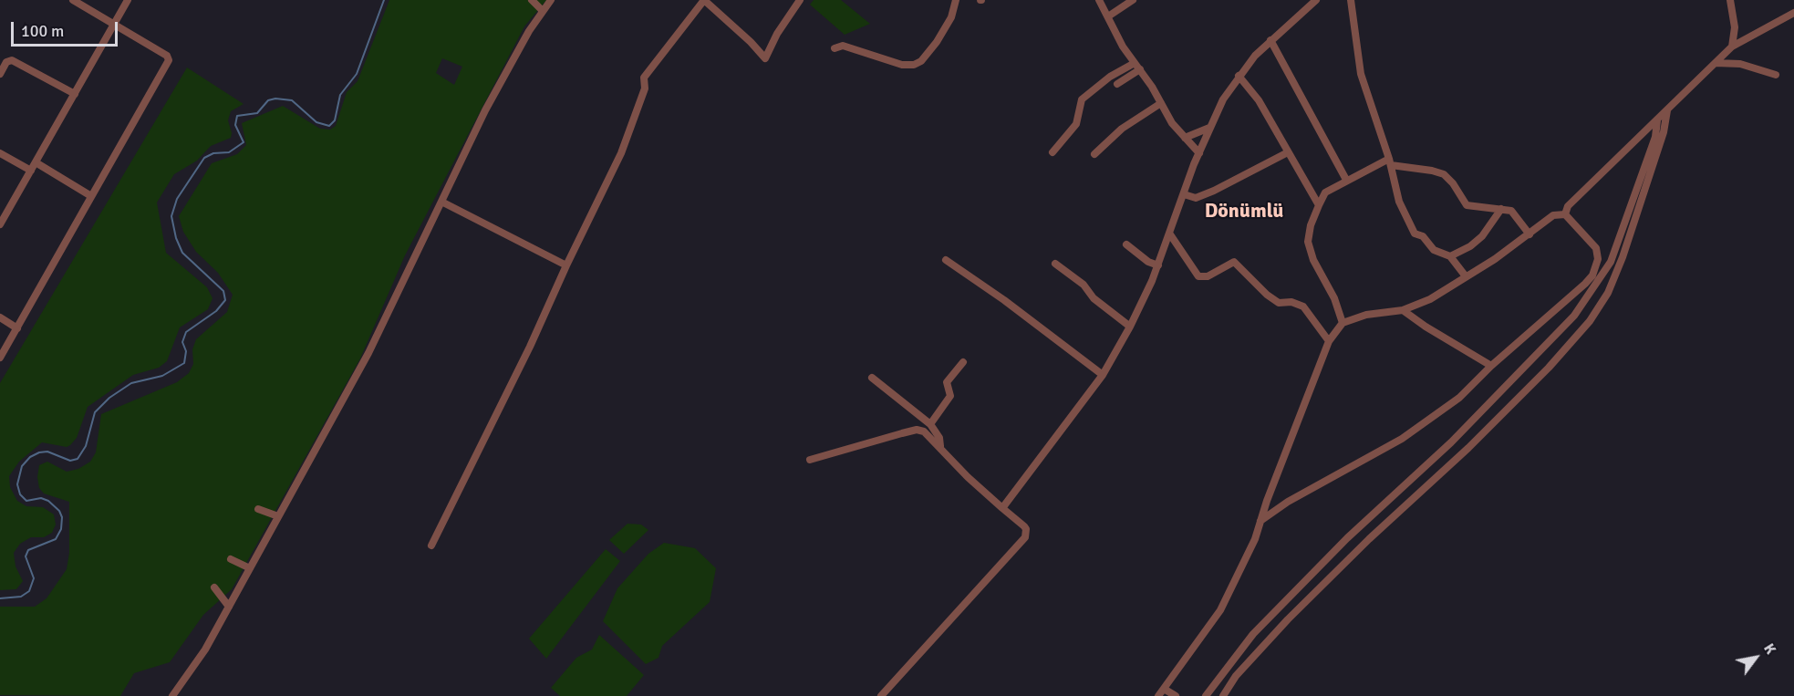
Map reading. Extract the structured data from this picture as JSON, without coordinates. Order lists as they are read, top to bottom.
{
  "districts": ["Dönümlü"],
  "scale_bar": "100 m",
  "north": "top right"
}
